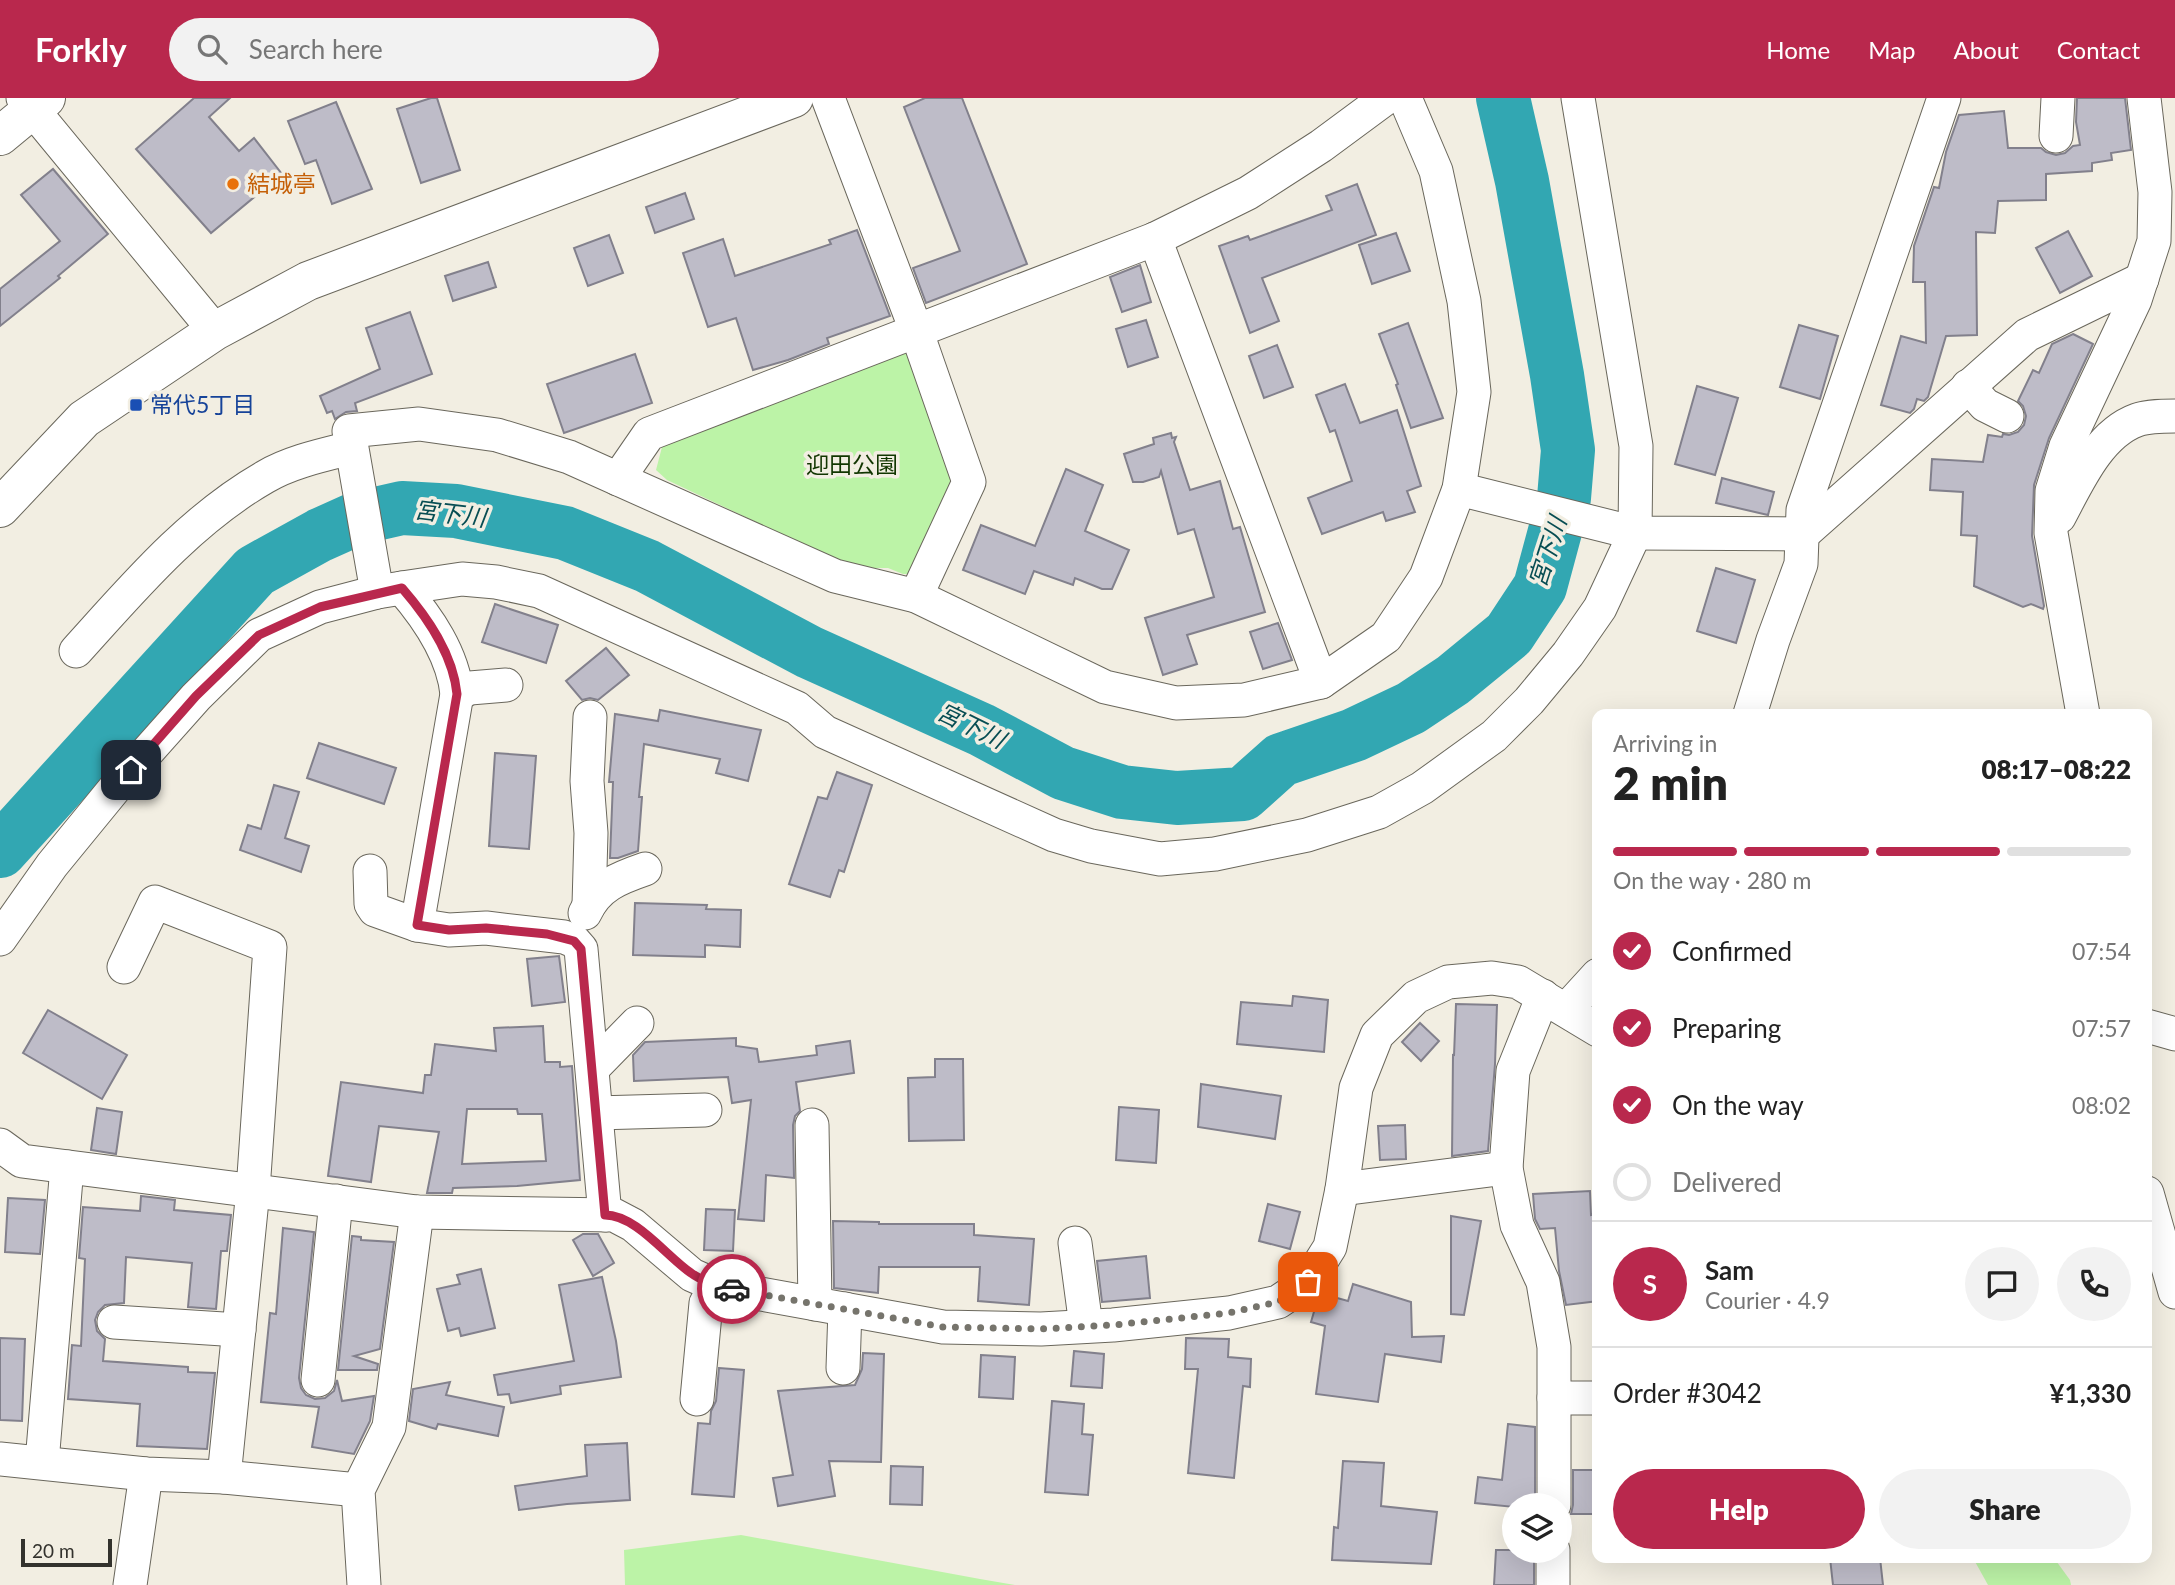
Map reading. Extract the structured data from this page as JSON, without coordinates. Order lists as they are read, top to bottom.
{
  "water": ["宮下川"],
  "parks": ["迎田公園"],
  "places": {
    "other": ["結城亭"],
    "transit": ["常代5丁目"]
  },
  "scale_bar": "20 m",
  "page": {
    "header": "Forkly",
    "search": "Search here",
    "nav": [
      "Home",
      "Map",
      "About",
      "Contact"
    ],
    "heading": ["2 min", "Arriving in", "08:17–08:22"],
    "panel": [
      "Sam",
      "Courier · 4.9",
      "Order #3042",
      "¥1,330"
    ],
    "bar": "On the way · 280 m",
    "list": [
      ["Confirmed", "07:54"],
      ["Preparing", "07:57"],
      ["On the way", "08:02"],
      "Delivered"
    ],
    "round": "S",
    "buttons": ["Help", "Share"],
    "scale": "20 m"
  }
}
